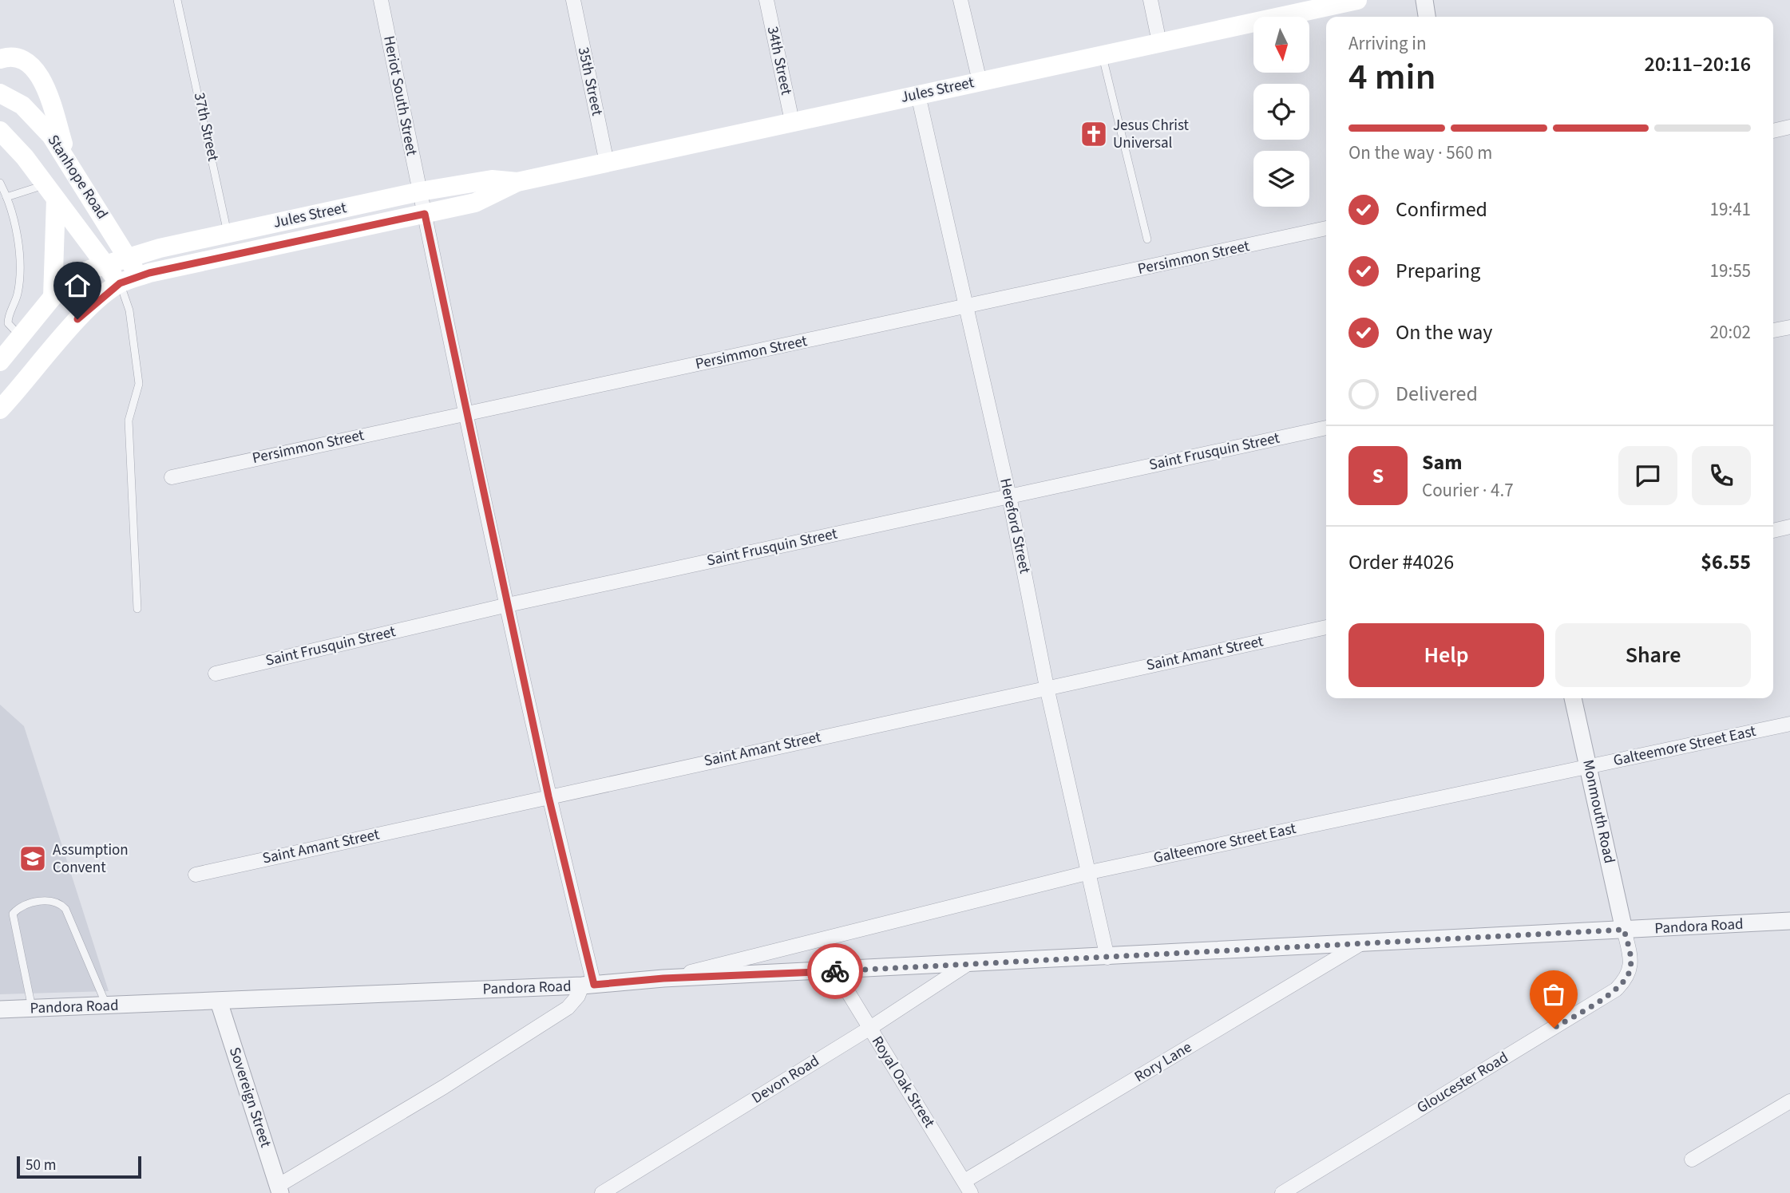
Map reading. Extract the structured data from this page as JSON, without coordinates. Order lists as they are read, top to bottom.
{
  "streets": {
    "main road": ["Jules Street", "Stanhope Road"],
    "street": [
      "34th Street",
      "35th Street",
      "Heriot South Street",
      "Persimmon Street",
      "Saint Frusquin Street",
      "Hereford Street",
      "Saint Amant Street",
      "Galteemore Street East",
      "Monmouth Road",
      "Pandora Road",
      "Rory Lane",
      "Devon Road",
      "Royal Oak Street",
      "Gloucester Road",
      "Sovereign Street"
    ],
    "lane": ["37th Street"]
  },
  "crossings": [
    ["34th Street", "Jules Street"],
    ["35th Street", "Jules Street"],
    ["Jules Street", "Heriot South Street"],
    ["Jules Street", "37th Street"],
    ["Jules Street", "Stanhope Road"],
    ["Jules Street", "Hereford Street"],
    ["Heriot South Street", "Persimmon Street"],
    ["Heriot South Street", "Saint Frusquin Street"],
    ["Heriot South Street", "Saint Amant Street"],
    ["Heriot South Street", "Pandora Road"],
    ["Persimmon Street", "Hereford Street"],
    ["Saint Frusquin Street", "Hereford Street"],
    ["Hereford Street", "Saint Amant Street"],
    ["Hereford Street", "Galteemore Street East"],
    ["Hereford Street", "Pandora Road"],
    ["Galteemore Street East", "Monmouth Road"],
    ["Galteemore Street East", "Pandora Road"],
    ["Monmouth Road", "Pandora Road"],
    ["Monmouth Road", "Gloucester Road"],
    ["Pandora Road", "Rory Lane"],
    ["Pandora Road", "Devon Road"],
    ["Pandora Road", "Royal Oak Street"],
    ["Pandora Road", "Gloucester Road"],
    ["Pandora Road", "Sovereign Street"],
    ["Rory Lane", "Royal Oak Street"],
    ["Devon Road", "Royal Oak Street"]
  ],
  "places": {
    "church": ["Jesus Christ Universal"],
    "school or university": ["Assumption Convent"]
  },
  "scale_bar": "50 m",
  "north": "bottom",
  "page": {
    "heading": ["4 min", "Arriving in", "20:11–20:16"],
    "panel": [
      "Sam",
      "Courier · 4.7",
      "Order #4026",
      "$6.55"
    ],
    "bar": "On the way · 560 m",
    "list": [
      ["Confirmed", "19:41"],
      ["Preparing", "19:55"],
      ["On the way", "20:02"],
      "Delivered"
    ],
    "round": "S",
    "buttons": ["Help", "Share"],
    "scale": "50 m"
  }
}
